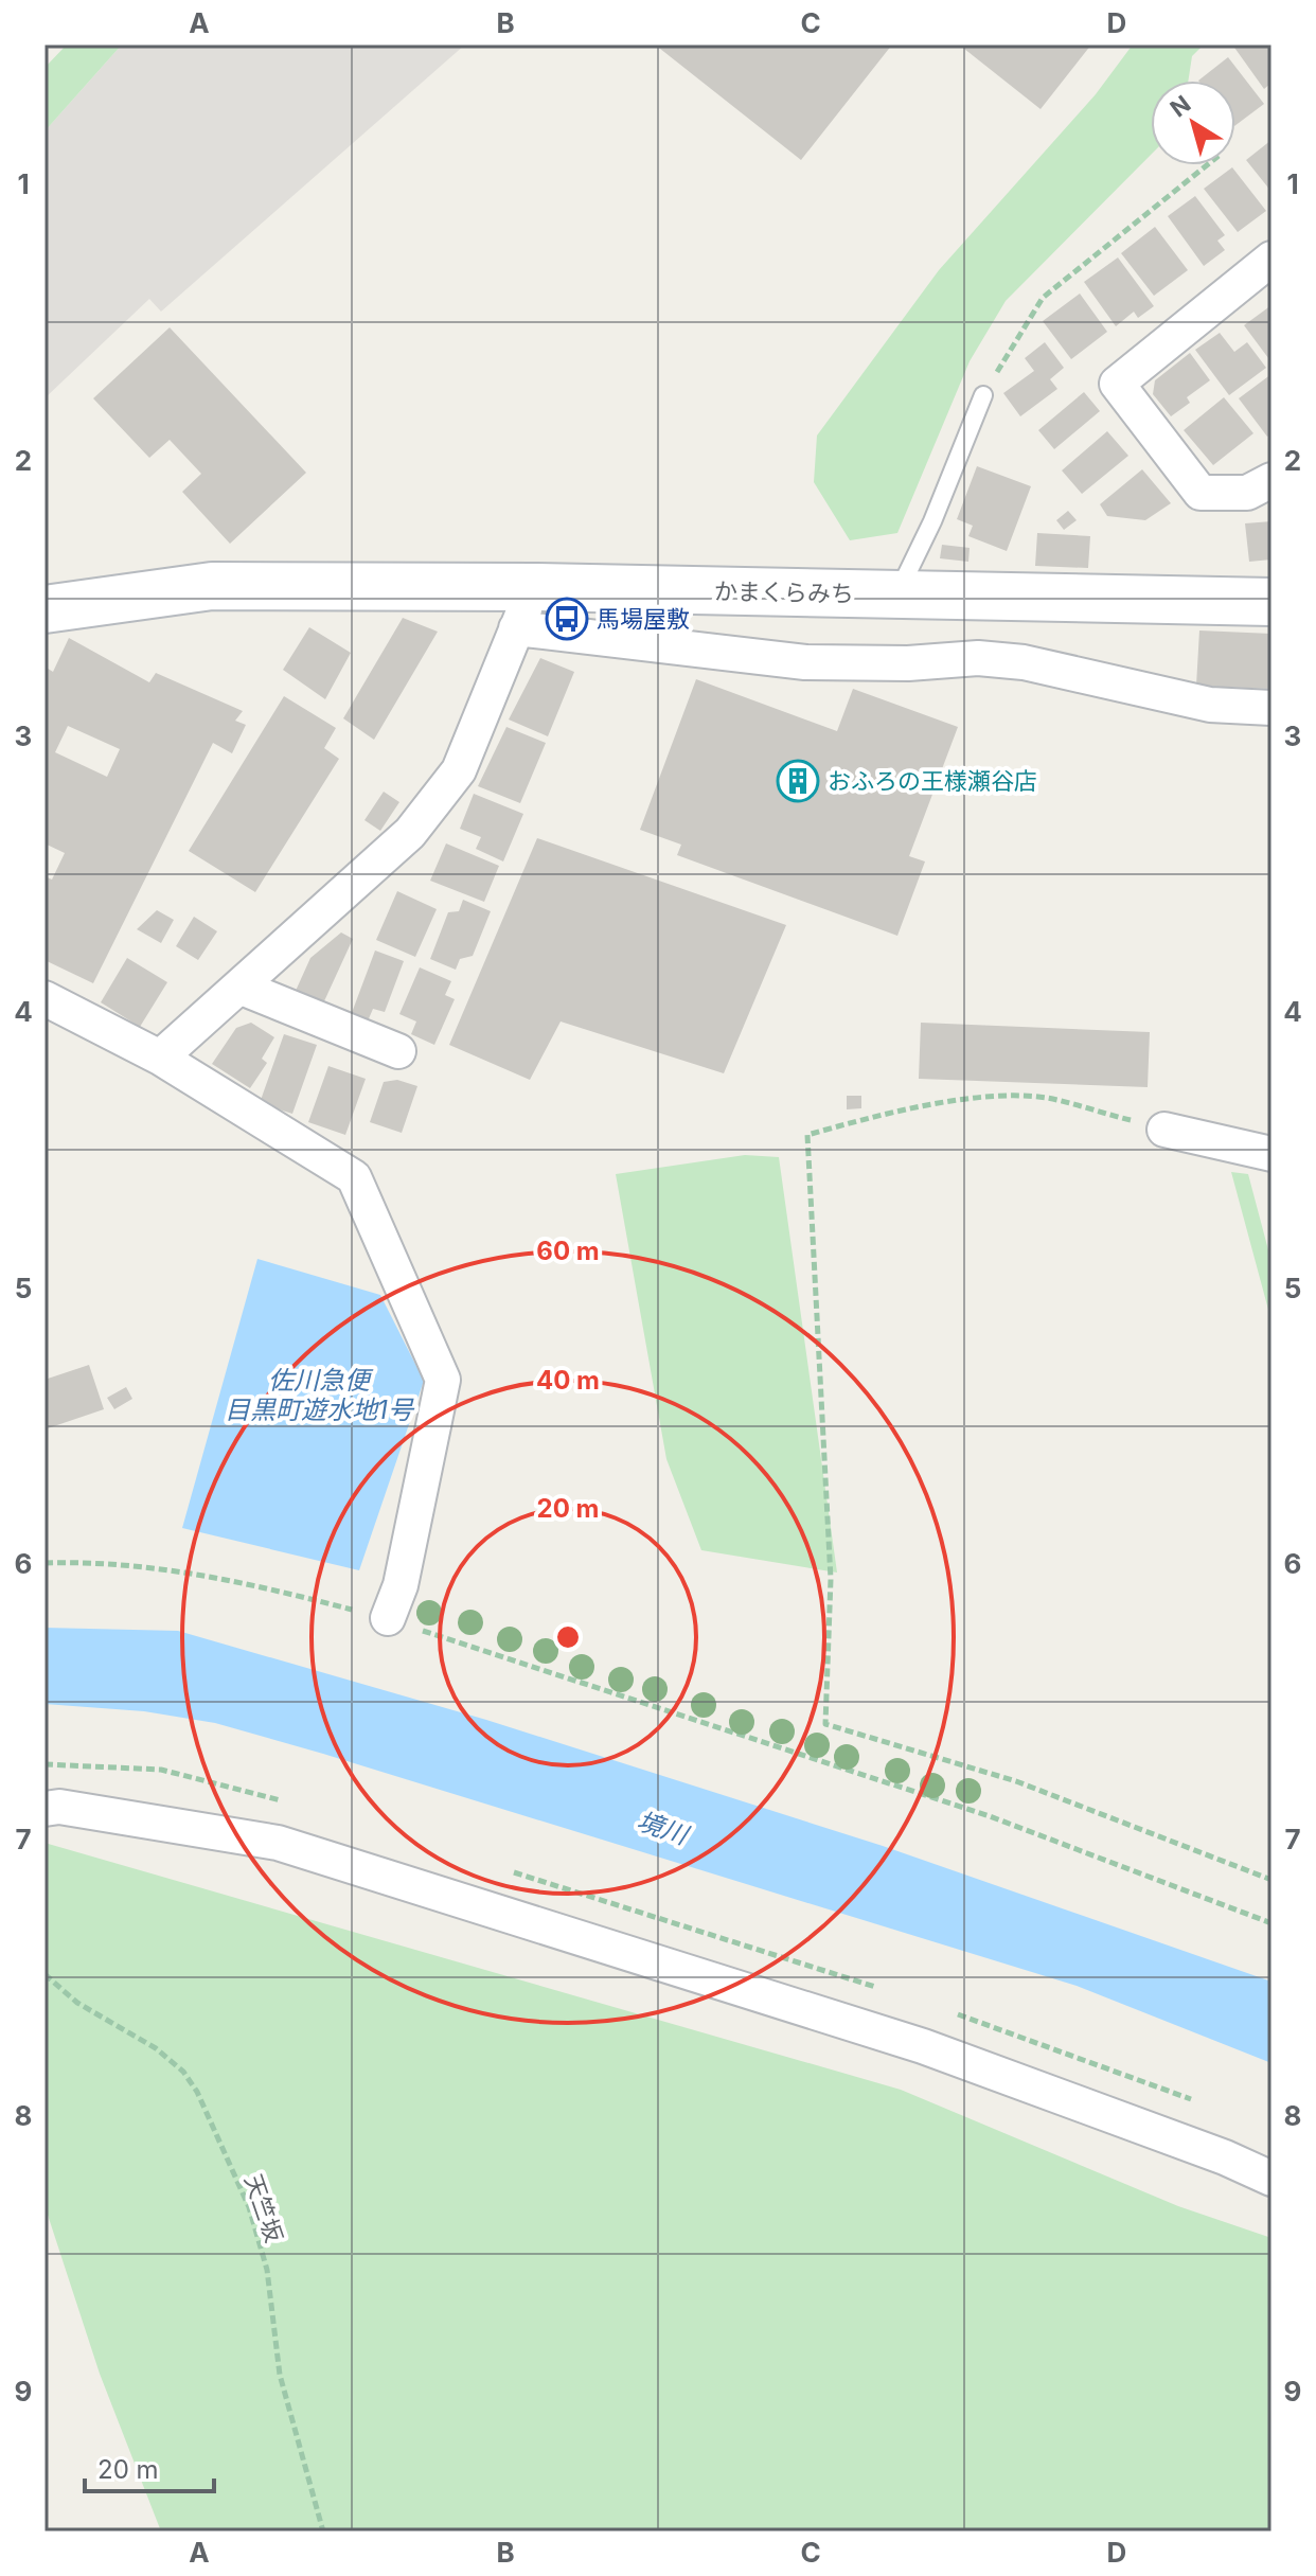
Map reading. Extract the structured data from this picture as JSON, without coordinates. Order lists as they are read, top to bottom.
{
  "streets": {
    "main road": ["かまくらみち"],
    "path": ["天竺坂"]
  },
  "water": ["佐川急便 目黒町遊水地1号", "境川"],
  "places": {
    "bus stop": ["馬場屋敷"],
    "building": ["おふろの王様瀬谷店"]
  },
  "scale_bar": "20 m",
  "north": "top left",
  "grid": {
    "columns": [
      "A",
      "B",
      "C",
      "D"
    ],
    "rows": [
      "1",
      "2",
      "3",
      "4",
      "5",
      "6",
      "7",
      "8",
      "9"
    ]
  },
  "rings": ["60 m", "40 m", "20 m"]
}
